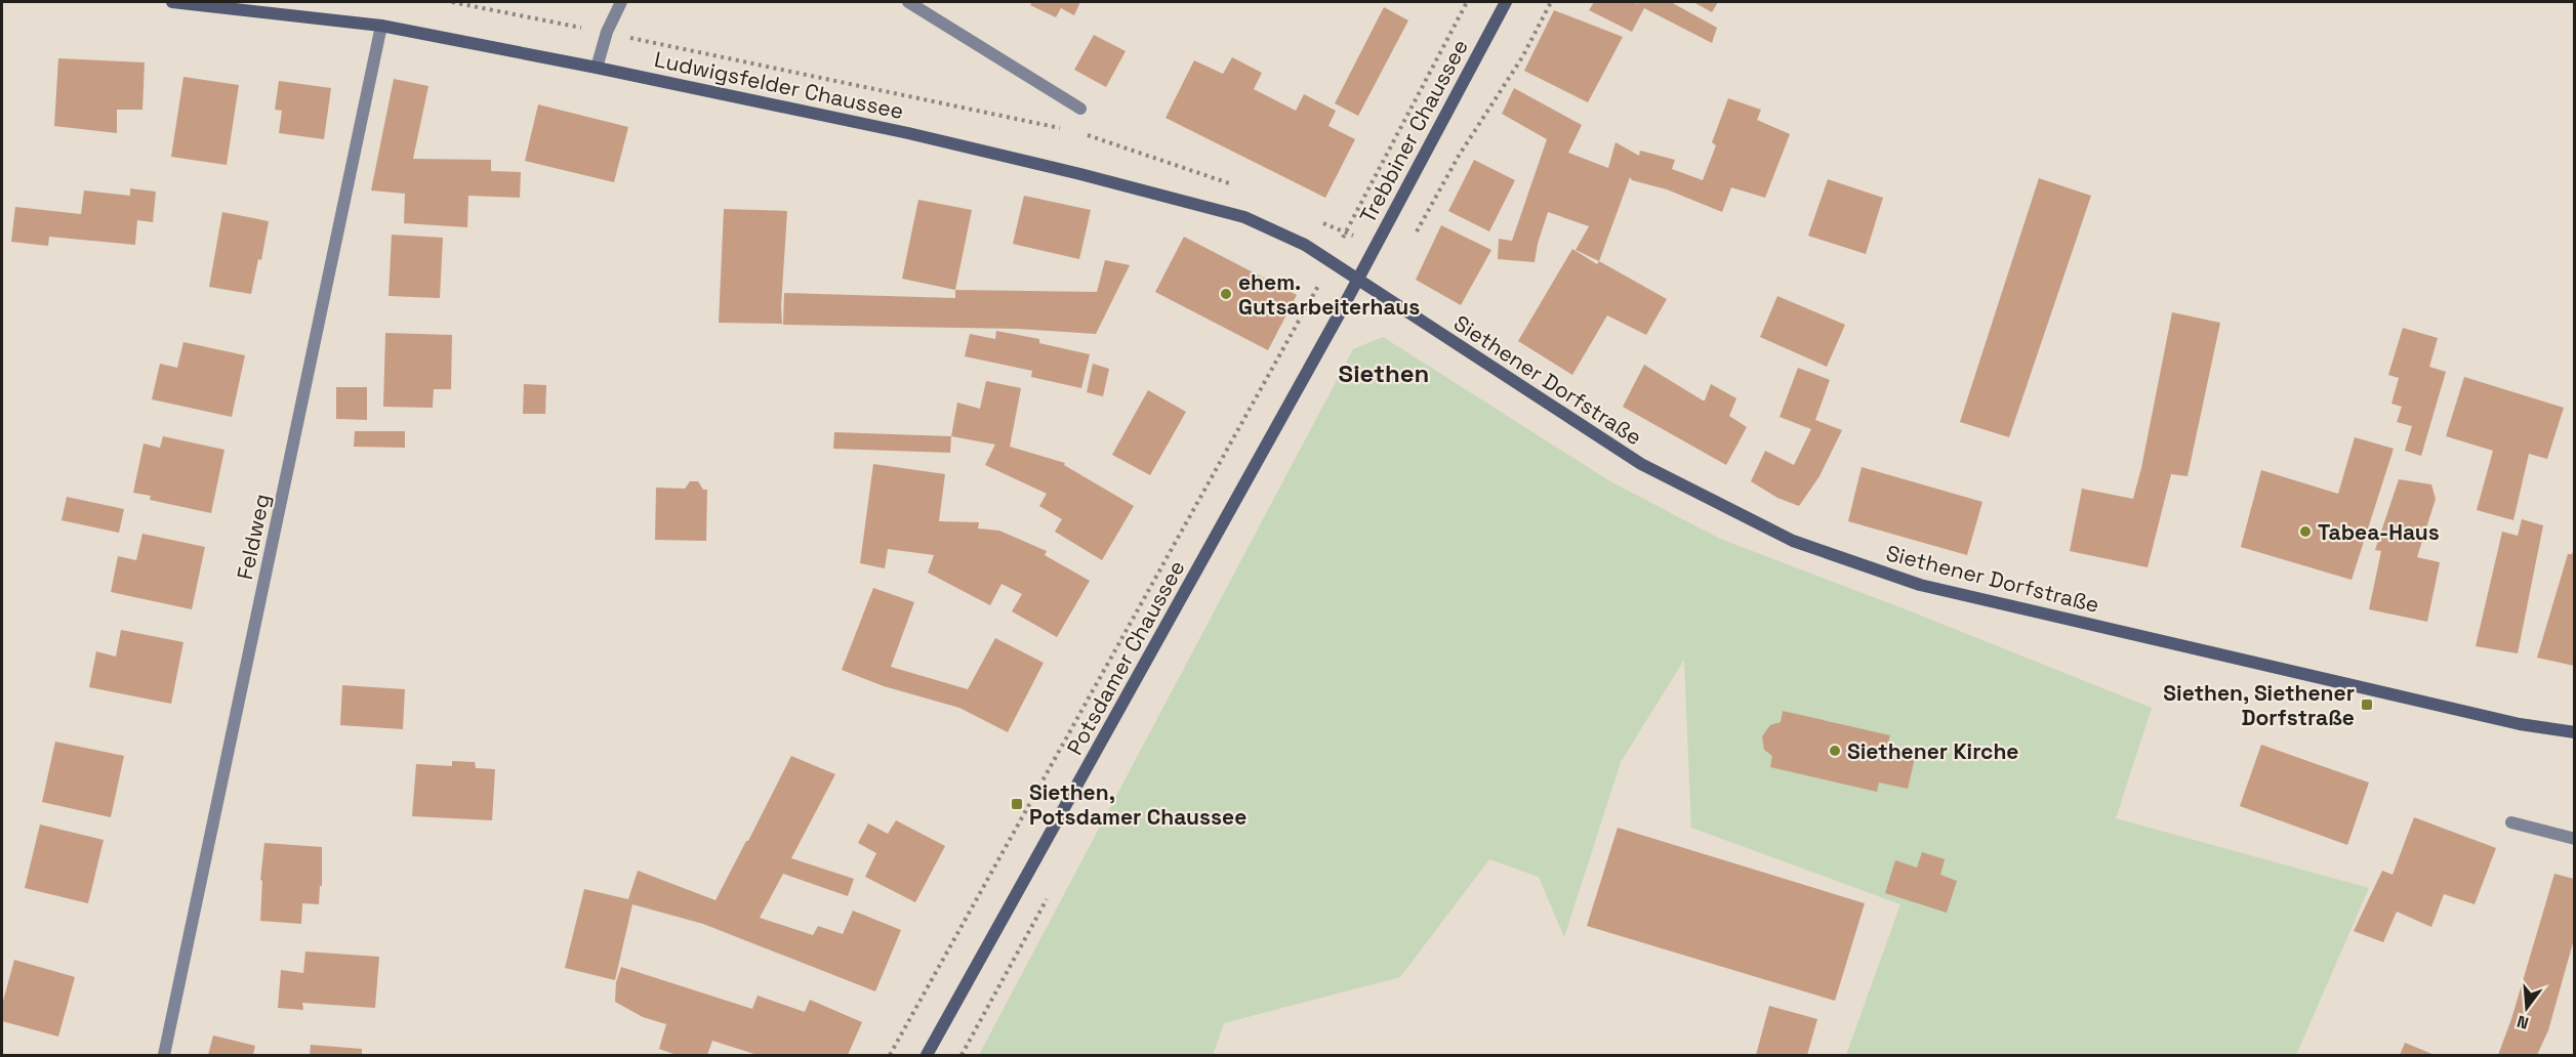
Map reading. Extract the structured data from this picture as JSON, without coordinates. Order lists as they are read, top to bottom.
{
  "streets": {
    "main road": [
      "Ludwigsfelder Chaussee",
      "Trebbiner Chaussee",
      "Siethener Dorfstraße",
      "Potsdamer Chaussee"
    ],
    "street": ["Feldweg"]
  },
  "crossings": [
    ["Ludwigsfelder Chaussee", "Trebbiner Chaussee"],
    ["Ludwigsfelder Chaussee", "Siethener Dorfstraße"],
    ["Ludwigsfelder Chaussee", "Feldweg"],
    ["Ludwigsfelder Chaussee", "Potsdamer Chaussee"],
    ["Trebbiner Chaussee", "Siethener Dorfstraße"],
    ["Trebbiner Chaussee", "Potsdamer Chaussee"],
    ["Siethener Dorfstraße", "Potsdamer Chaussee"]
  ],
  "districts": ["Siethen"],
  "places": {
    "other": ["ehem. Gutsarbeiterhaus", "Tabea-Haus", "Siethener Kirche"],
    "transit": ["Siethen, Siethener Dorfstraße", "Siethen, Potsdamer Chaussee"]
  },
  "north": "bottom"
}
